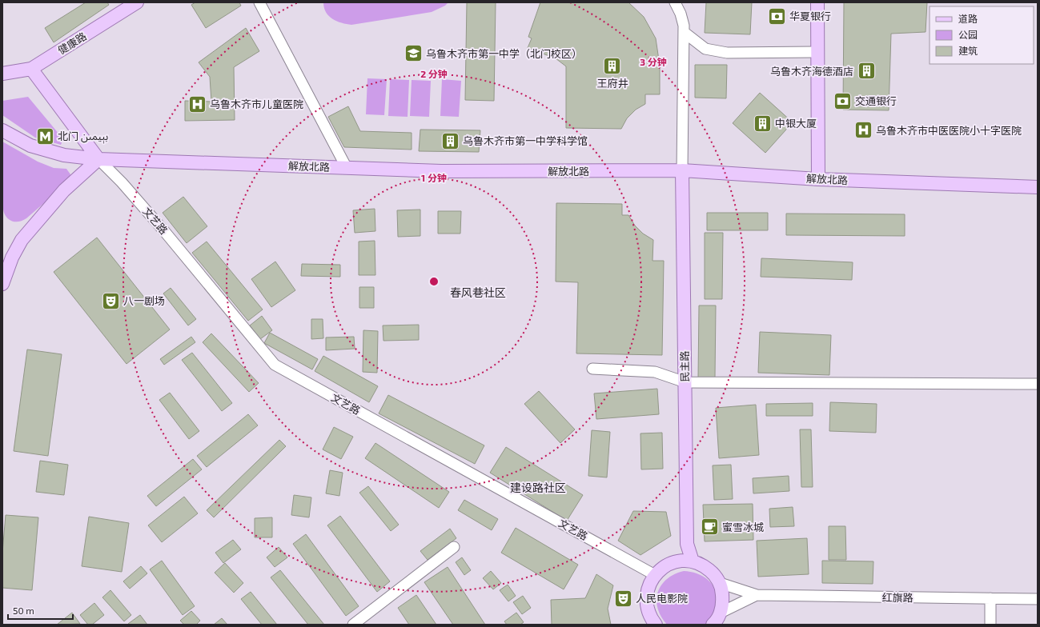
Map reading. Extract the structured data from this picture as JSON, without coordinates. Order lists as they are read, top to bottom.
{
  "streets": {
    "main road": ["健康路", "解放北路", "民主路"],
    "street": ["文艺路", "红旗路"]
  },
  "crossings": [
    ["解放北路", "文艺路"],
    ["解放北路", "民主路"]
  ],
  "districts": ["春风巷社区", "建设路社区"],
  "places": {
    "bank": ["华夏银行", "交通银行"],
    "school or university": ["乌鲁木齐市第一中学（北门校区）"],
    "building": [
      "王府井",
      "乌鲁木齐海德酒店",
      "中银大厦",
      "乌鲁木齐市第一中学科学馆"
    ],
    "hospital": ["乌鲁木齐市儿童医院", "乌鲁木齐市中医医院小十字医院"],
    "metro station": ["北门 بېيمىن"],
    "theatre": ["八一剧场", "人民电影院"],
    "cafe": ["蜜雪冰城"]
  },
  "legend": ["道路", "公园", "建筑"],
  "scale_bar": "50 m",
  "rings": ["3 分钟", "2 分钟", "1 分钟"]
}
